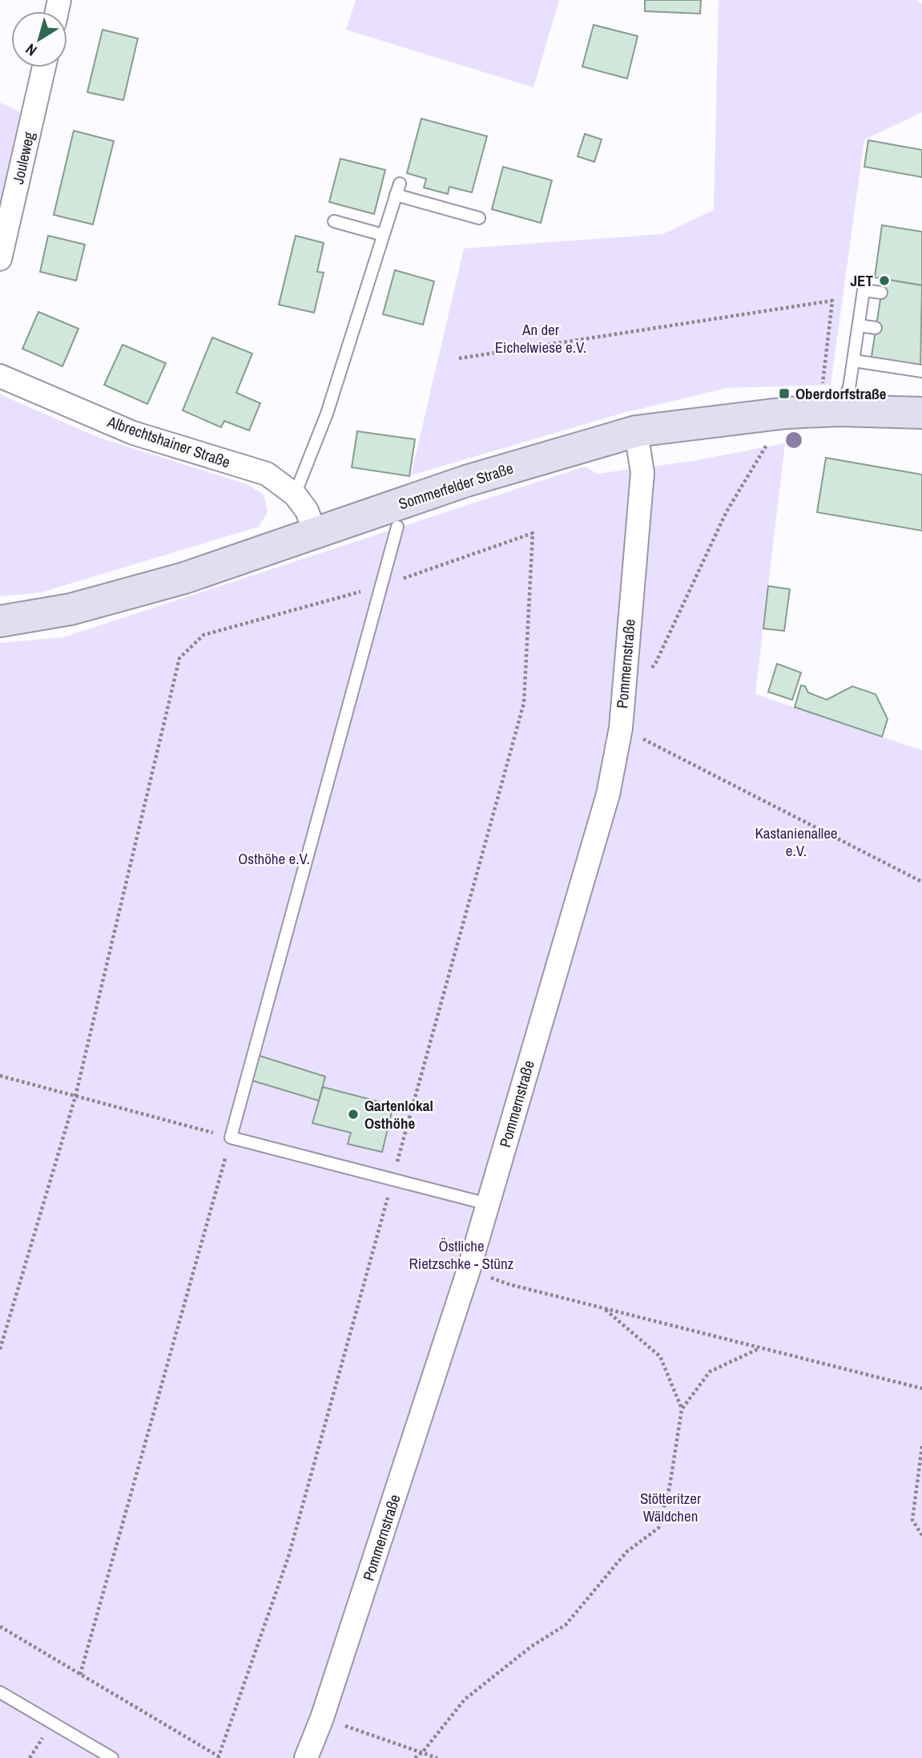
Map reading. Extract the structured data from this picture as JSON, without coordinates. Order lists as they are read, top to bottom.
{
  "streets": {
    "main road": ["Sommerfelder Straße"],
    "street": ["Jouleweg", "Albrechtshainer Straße", "Pommernstraße"]
  },
  "crossings": [
    ["Albrechtshainer Straße", "Sommerfelder Straße"],
    ["Sommerfelder Straße", "Pommernstraße"]
  ],
  "parks": [
    "An der Eichelwiese e.V.",
    "Kastanienallee e.V.",
    "Osthöhe e.V.",
    "Östliche Rietzschke - Stünz",
    "Stötteritzer Wäldchen"
  ],
  "places": {
    "other": ["JET", "Gartenlokal Osthöhe"],
    "transit": ["Oberdorfstraße"]
  },
  "north": "bottom left"
}
